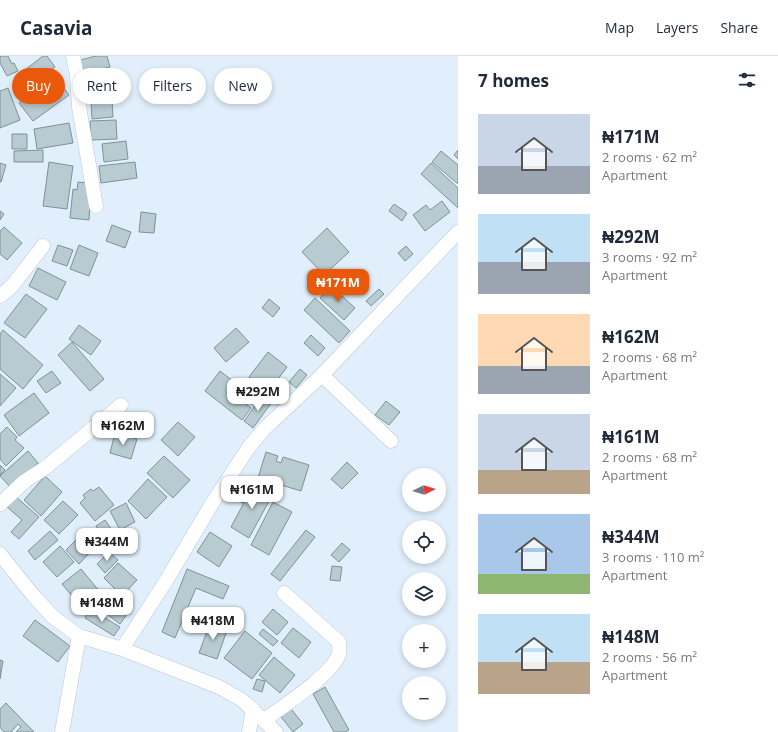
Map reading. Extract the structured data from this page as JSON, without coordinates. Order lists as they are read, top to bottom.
{
  "north": "right",
  "page": {
    "header": "Casavia",
    "nav": ["Map", "Layers", "Share"],
    "heading": "7 homes",
    "chip": [
      "Buy",
      "Rent",
      "Filters",
      "New"
    ],
    "list": [
      {
        "name": "₦171M",
        "note": "2 rooms · 62 m² · Apartment"
      },
      {
        "name": "₦292M",
        "note": "3 rooms · 92 m² · Apartment"
      },
      {
        "name": "₦162M",
        "note": "2 rooms · 68 m² · Apartment"
      },
      {
        "name": "₦161M",
        "note": "2 rooms · 68 m² · Apartment"
      },
      {
        "name": "₦344M",
        "note": "3 rooms · 110 m² · Apartment"
      },
      {
        "name": "₦148M",
        "note": "2 rooms · 56 m² · Apartment"
      }
    ],
    "price": [
      "₦171M",
      "₦292M",
      "₦162M",
      "₦161M",
      "₦344M",
      "₦148M",
      "₦418M"
    ],
    "map_buttons": ["+", "−"]
  }
}
